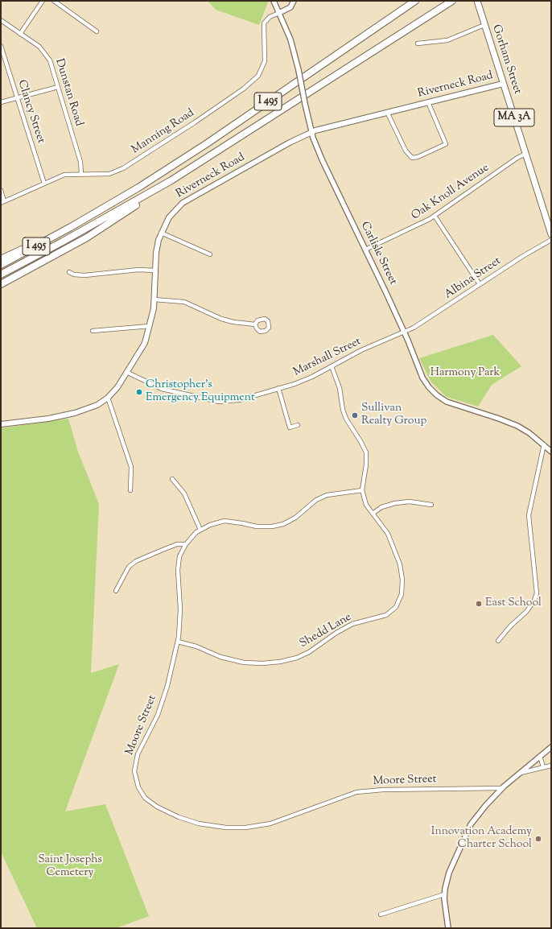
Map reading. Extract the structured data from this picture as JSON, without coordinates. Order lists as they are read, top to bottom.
{
  "streets": {
    "highway": ["I 495"],
    "main road": ["Gorham Street", "Riverneck Road", "MA 3A"],
    "street": [
      "Dunstan Road",
      "Clancy Street",
      "Manning Road",
      "Oak Knoll Avenue",
      "Carlisle Street",
      "Albina Street",
      "Marshall Street",
      "Shedd Lane",
      "Moore Street"
    ]
  },
  "crossings": [
    ["Gorham Street", "Riverneck Road"],
    ["Gorham Street", "Oak Knoll Avenue"],
    ["Riverneck Road", "Carlisle Street"],
    ["Riverneck Road", "Marshall Street"],
    ["Dunstan Road", "Manning Road"],
    ["Clancy Street", "Manning Road"],
    ["Manning Road", "Carlisle Street"],
    ["Oak Knoll Avenue", "Carlisle Street"],
    ["Carlisle Street", "Albina Street"],
    ["Carlisle Street", "Marshall Street"],
    ["Albina Street", "Marshall Street"],
    ["Marshall Street", "Shedd Lane"],
    ["Shedd Lane", "Moore Street"]
  ],
  "parks": ["Harmony Park", "Saint Josephs Cemetery"],
  "places": [
    "Christopher's Emergency Equipment",
    "Sullivan Realty Group",
    "East School",
    "Innovation Academy Charter School"
  ]
}
